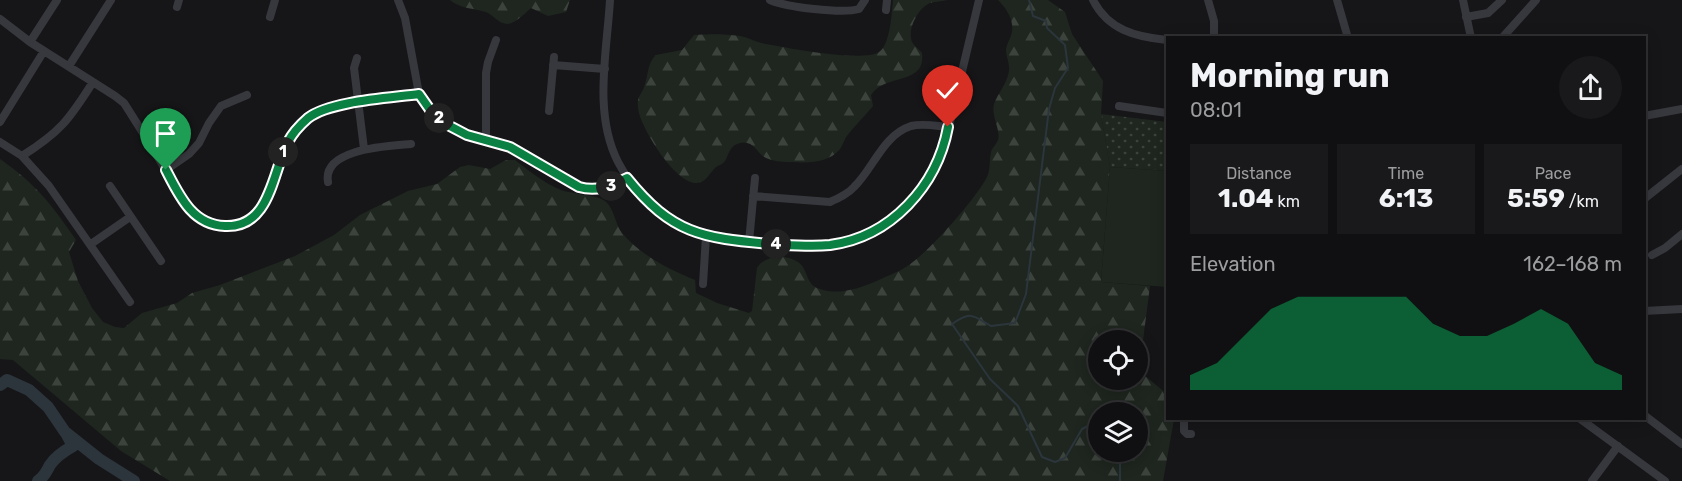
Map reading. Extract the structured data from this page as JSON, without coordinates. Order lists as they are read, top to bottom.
{
  "page": {
    "heading": ["Morning run", "08:01"],
    "pins": [
      "2",
      "1",
      "3",
      "4"
    ],
    "stats": [
      ["Distance", "1.04 km"],
      ["Time", "6:13"],
      ["Pace", "5:59 /km"]
    ],
    "chart": ["Elevation", "162–168 m"]
  }
}
